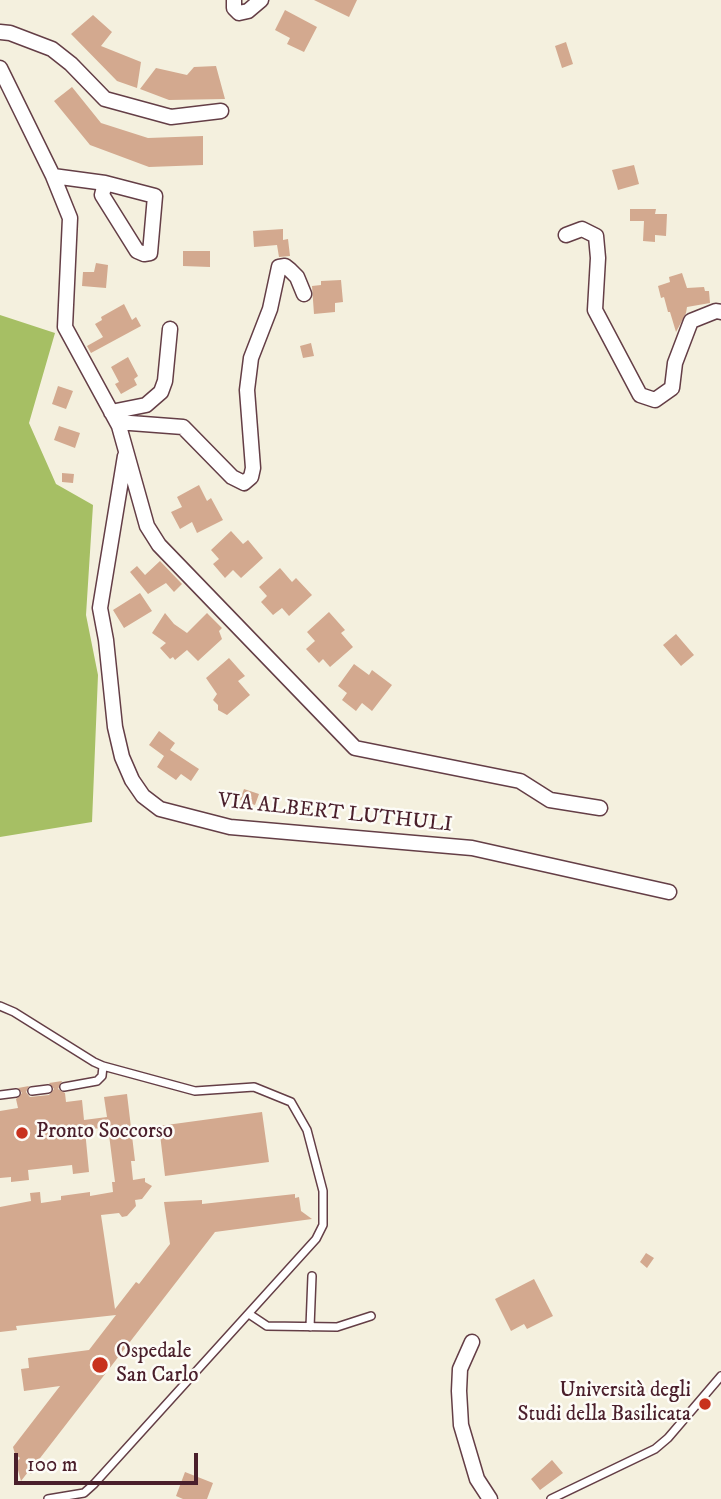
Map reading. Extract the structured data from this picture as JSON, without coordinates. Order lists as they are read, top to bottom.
{
  "streets": {
    "street": ["VIA ALBERT LUTHULI"]
  },
  "places": ["Pronto Soccorso", "Ospedale San Carlo", "Università degli Studi della Basilicata"],
  "scale_bar": "100 m"
}
